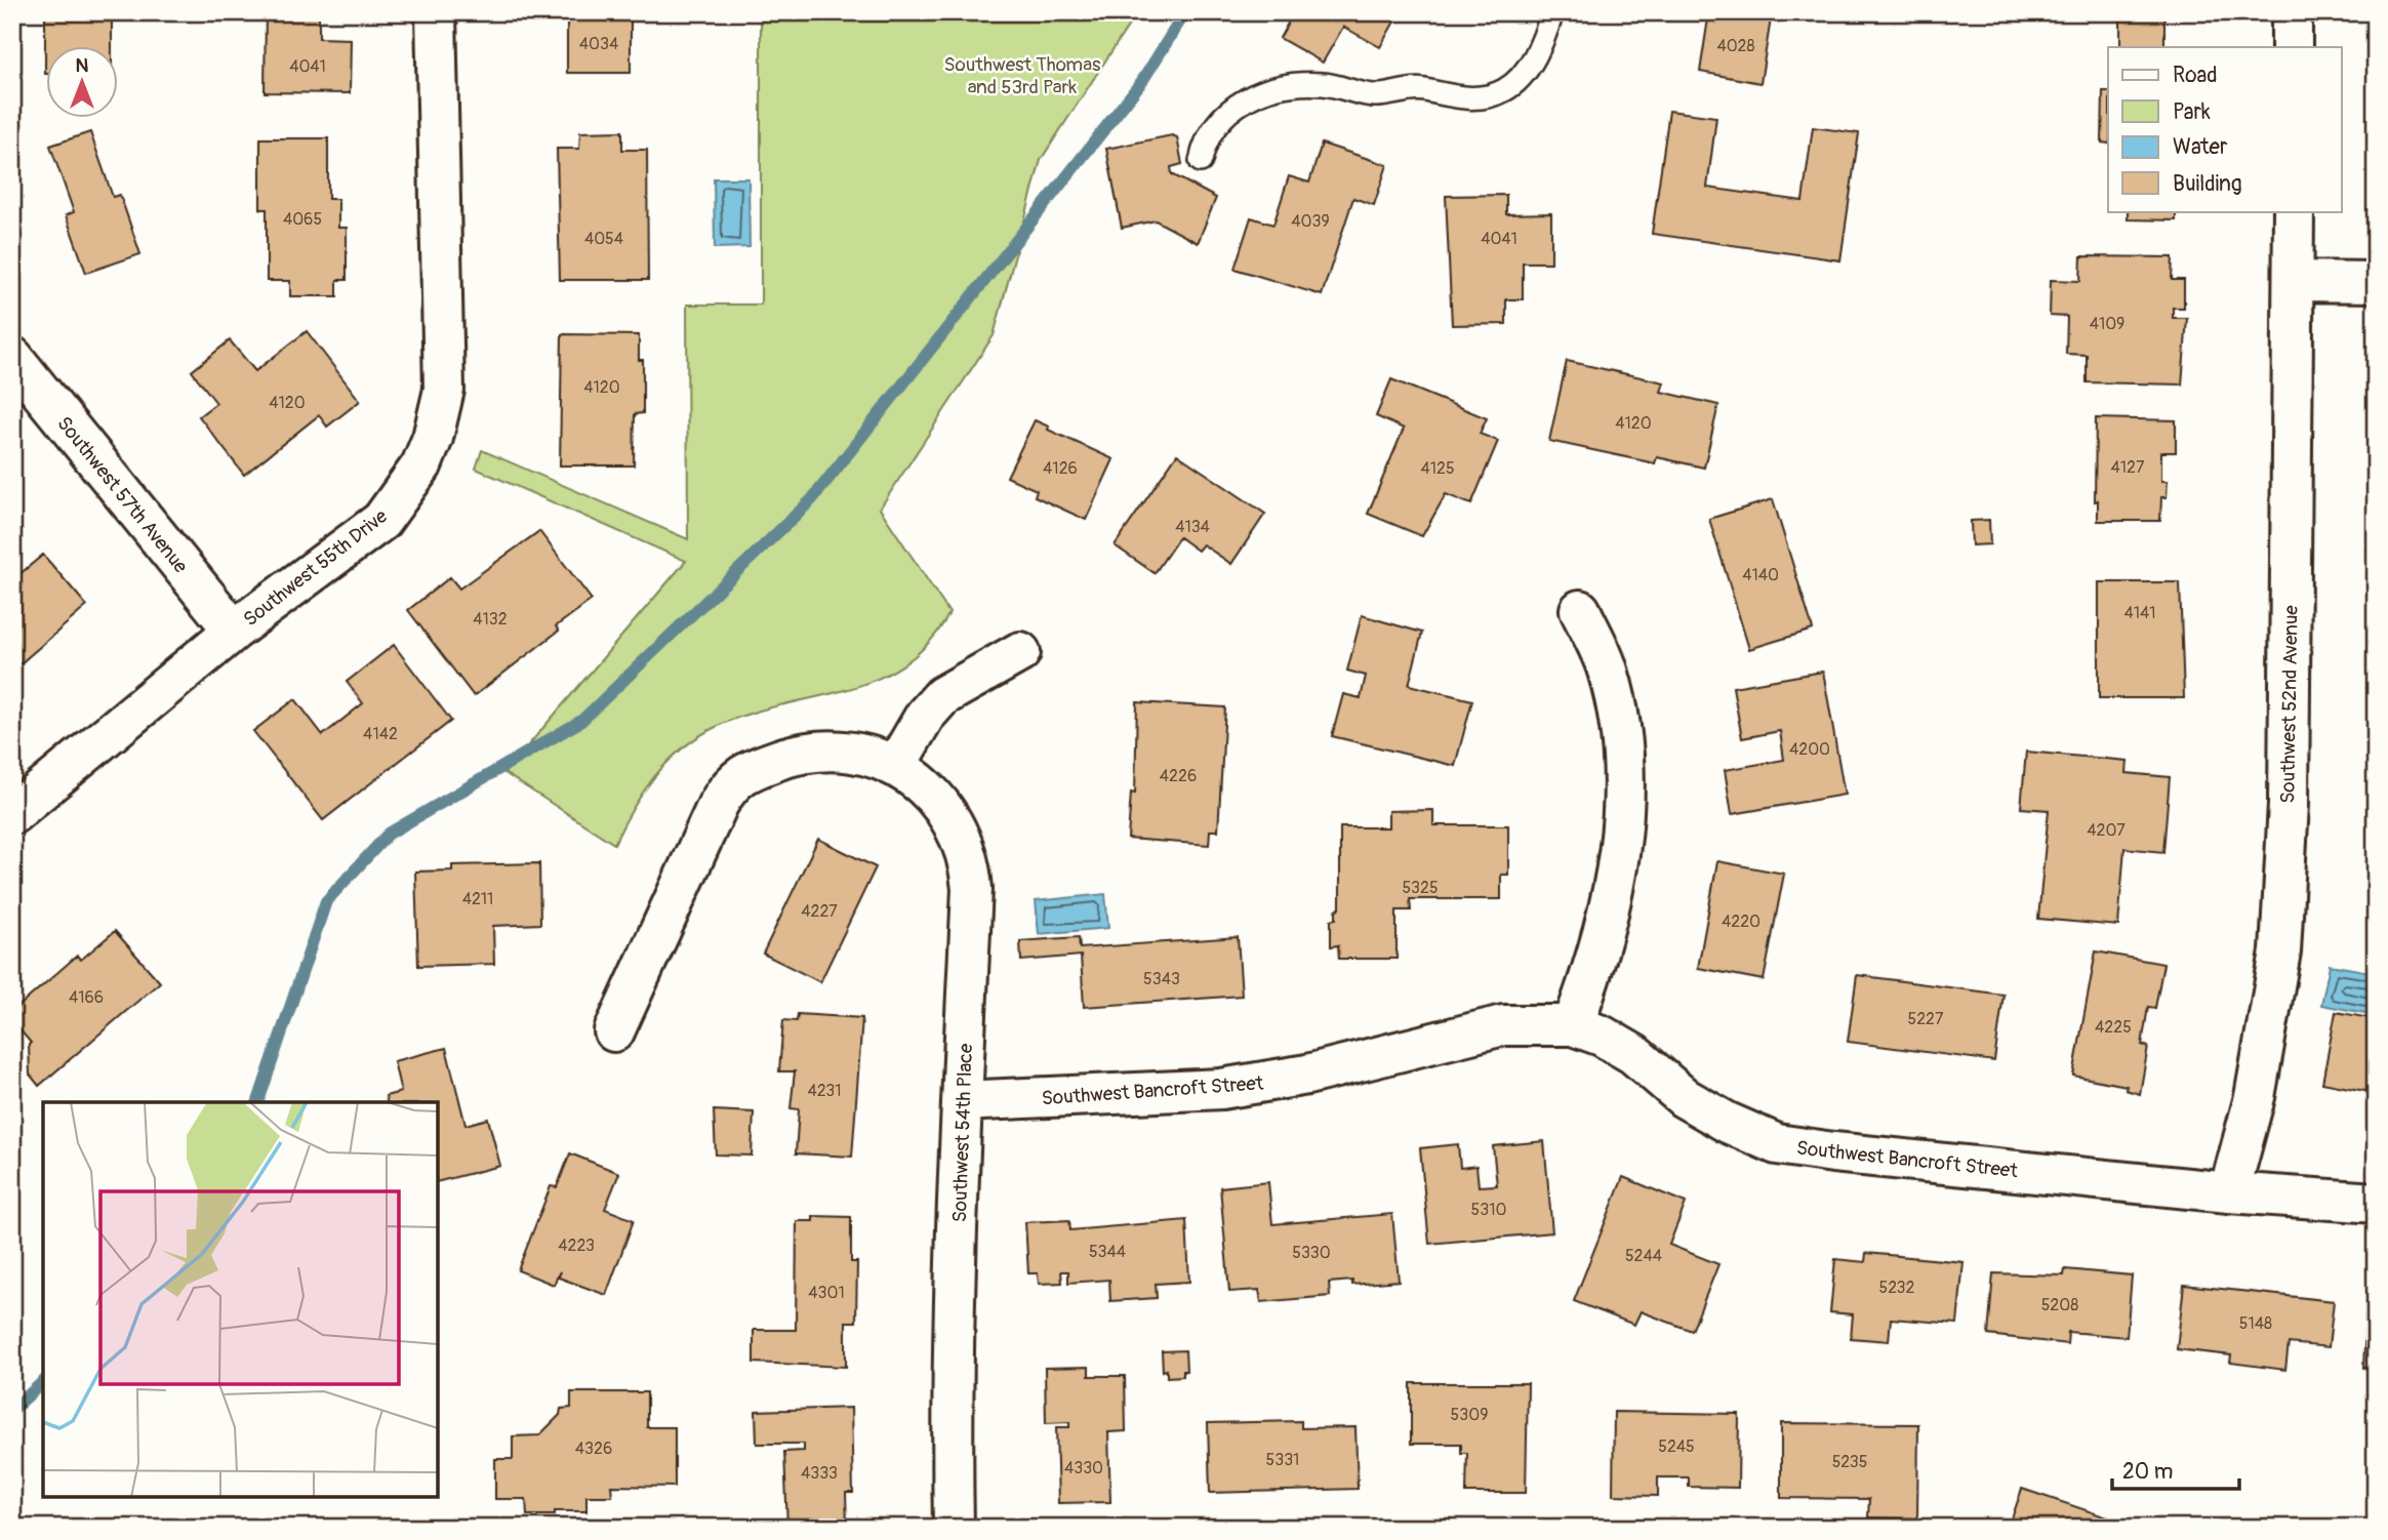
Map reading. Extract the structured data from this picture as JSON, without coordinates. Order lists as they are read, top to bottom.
{
  "streets": {
    "street": [
      "Southwest 57th Avenue",
      "Southwest 55th Drive",
      "Southwest 52nd Avenue",
      "Southwest Bancroft Street",
      "Southwest 54th Place"
    ]
  },
  "crossings": [
    ["Southwest 57th Avenue", "Southwest 55th Drive"],
    ["Southwest 52nd Avenue", "Southwest Bancroft Street"],
    ["Southwest Bancroft Street", "Southwest 54th Place"]
  ],
  "parks": ["Southwest Thomas and 53rd Park"],
  "house_numbers": [
    "4034",
    "4028",
    "4041",
    "4065",
    "4039",
    "4054",
    "4041",
    "4109",
    "4120",
    "4120",
    "4120",
    "4127",
    "4126",
    "4125",
    "4134",
    "4140",
    "4141",
    "4132",
    "4142",
    "4200",
    "4226",
    "4207",
    "5325",
    "4211",
    "4227",
    "4220",
    "5343",
    "4166",
    "5227",
    "4225",
    "4231",
    "5310",
    "4223",
    "5344",
    "5330",
    "5244",
    "5232",
    "4301",
    "5208",
    "5148",
    "5309",
    "5245",
    "4326",
    "5331",
    "5235",
    "4330",
    "4333"
  ],
  "legend": [
    "Road",
    "Park",
    "Water",
    "Building"
  ],
  "scale_bar": "20 m",
  "north": "top"
}
